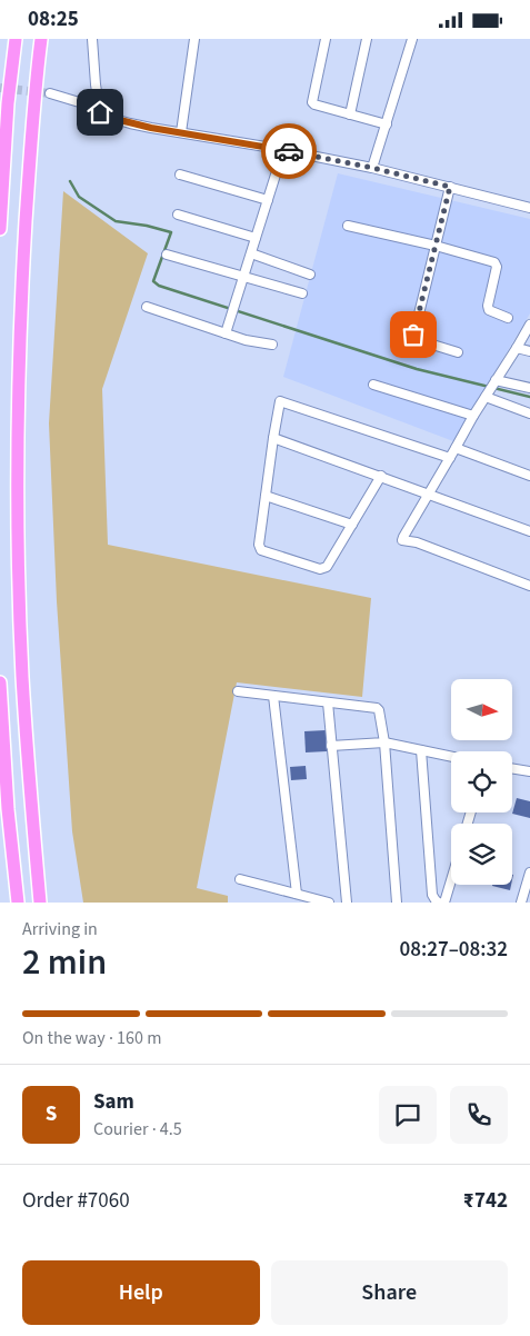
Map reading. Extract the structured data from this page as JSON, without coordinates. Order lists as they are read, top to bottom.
{
  "north": "right",
  "page": {
    "status": "08:25",
    "heading": ["2 min", "Arriving in", "08:27–08:32"],
    "panel": [
      "Sam",
      "Courier · 4.5",
      "Order #7060",
      "₹742"
    ],
    "bar": "On the way · 160 m",
    "round": "S",
    "buttons": ["Help", "Share"]
  }
}
